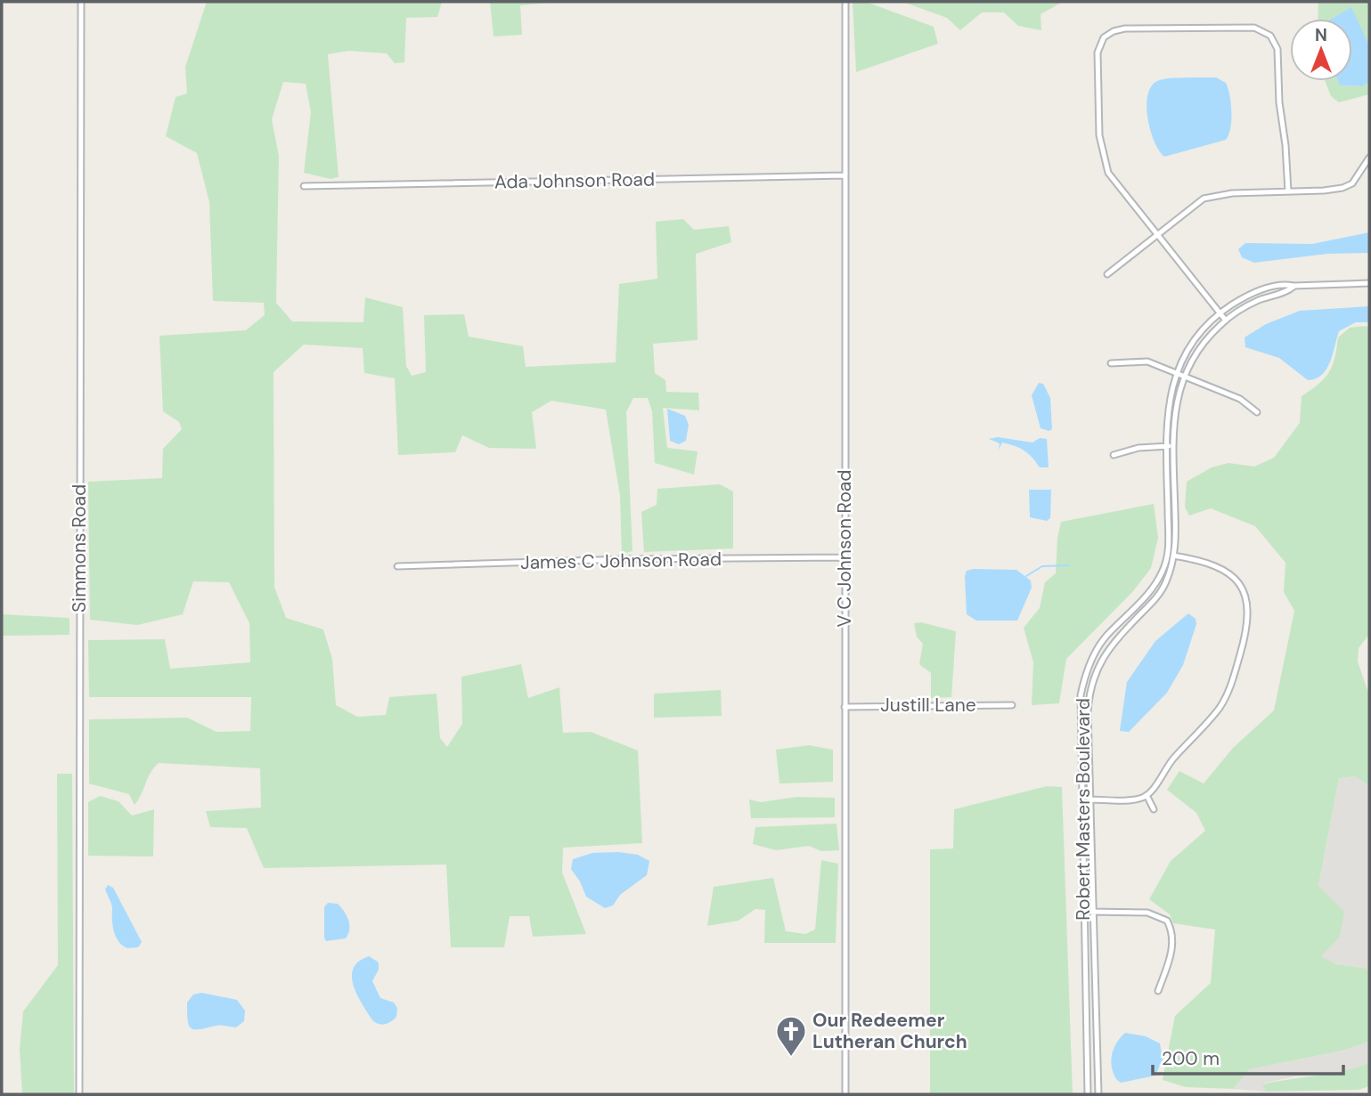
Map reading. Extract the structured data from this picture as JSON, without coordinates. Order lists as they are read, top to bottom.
{
  "streets": {
    "street": [
      "Ada Johnson Road",
      "Simmons Road",
      "V C Johnson Road",
      "James C Johnson Road",
      "Justill Lane",
      "Robert Masters Boulevard"
    ]
  },
  "crossings": [
    ["Ada Johnson Road", "V C Johnson Road"],
    ["V C Johnson Road", "James C Johnson Road"],
    ["V C Johnson Road", "Justill Lane"]
  ],
  "places": {
    "church": ["Our Redeemer Lutheran Church"]
  },
  "scale_bar": "200 m",
  "north": "top"
}
